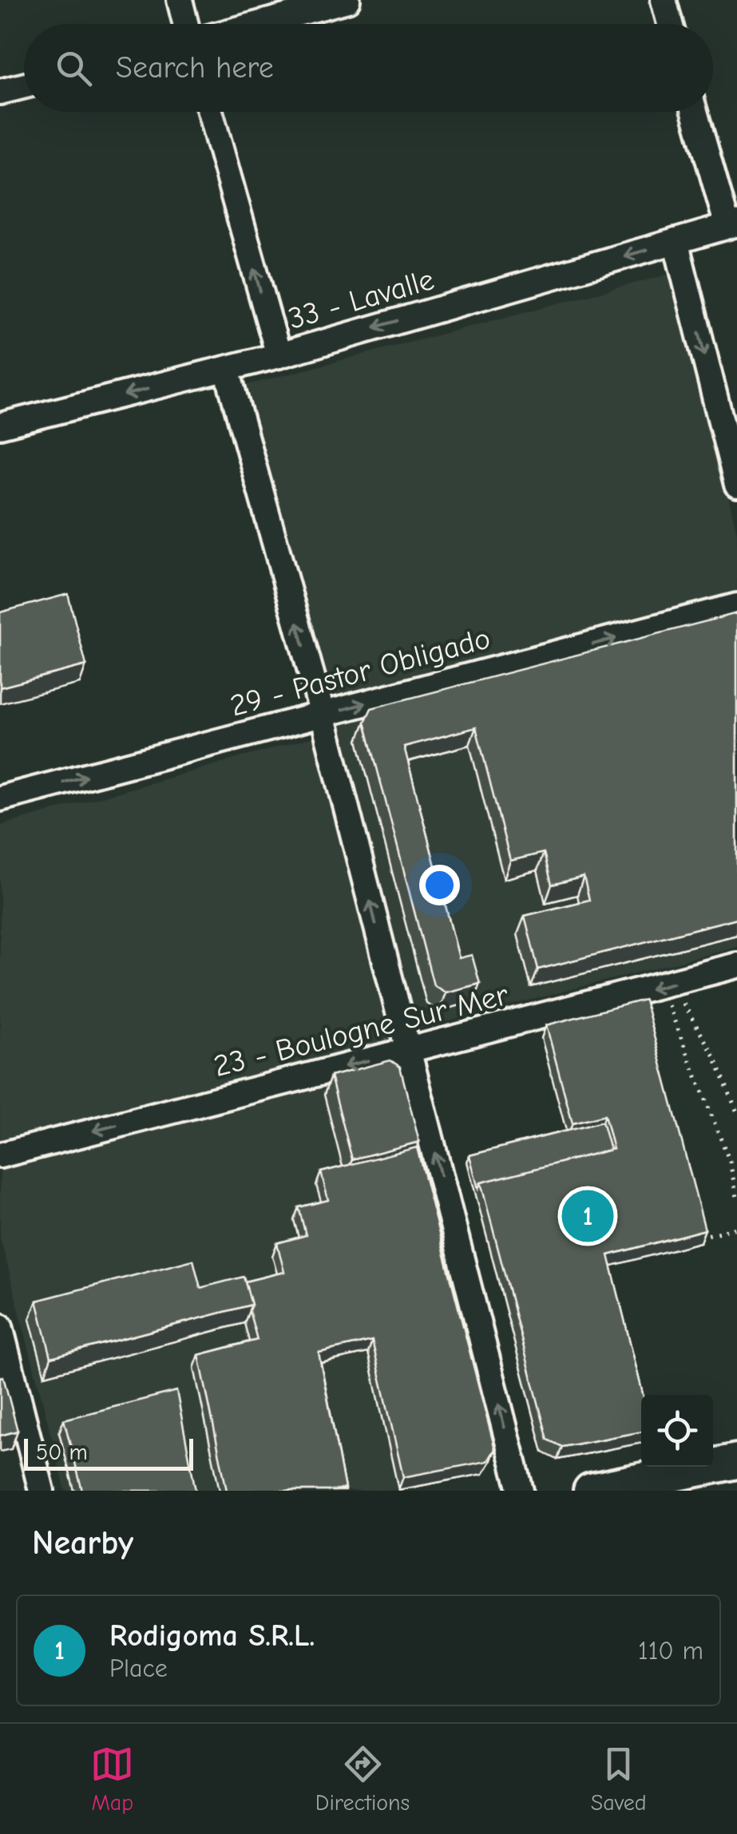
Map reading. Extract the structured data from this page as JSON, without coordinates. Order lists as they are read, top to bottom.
{
  "streets": {
    "street": ["33 - Lavalle", "29 - Pastor Obligado", "23 - Boulogne Sur Mer"]
  },
  "one_way": ["33 - Lavalle", "29 - Pastor Obligado", "23 - Boulogne Sur Mer"],
  "scale_bar": "50 m",
  "page": {
    "search": "Search here",
    "pins": "1",
    "scale": "50 m",
    "heading": "Nearby",
    "list": [
      {
        "mark": "1",
        "name": "Rodigoma S.R.L.",
        "note": "Place",
        "value": "110 m"
      }
    ],
    "nav": ["Map", "Directions", "Saved"]
  }
}
